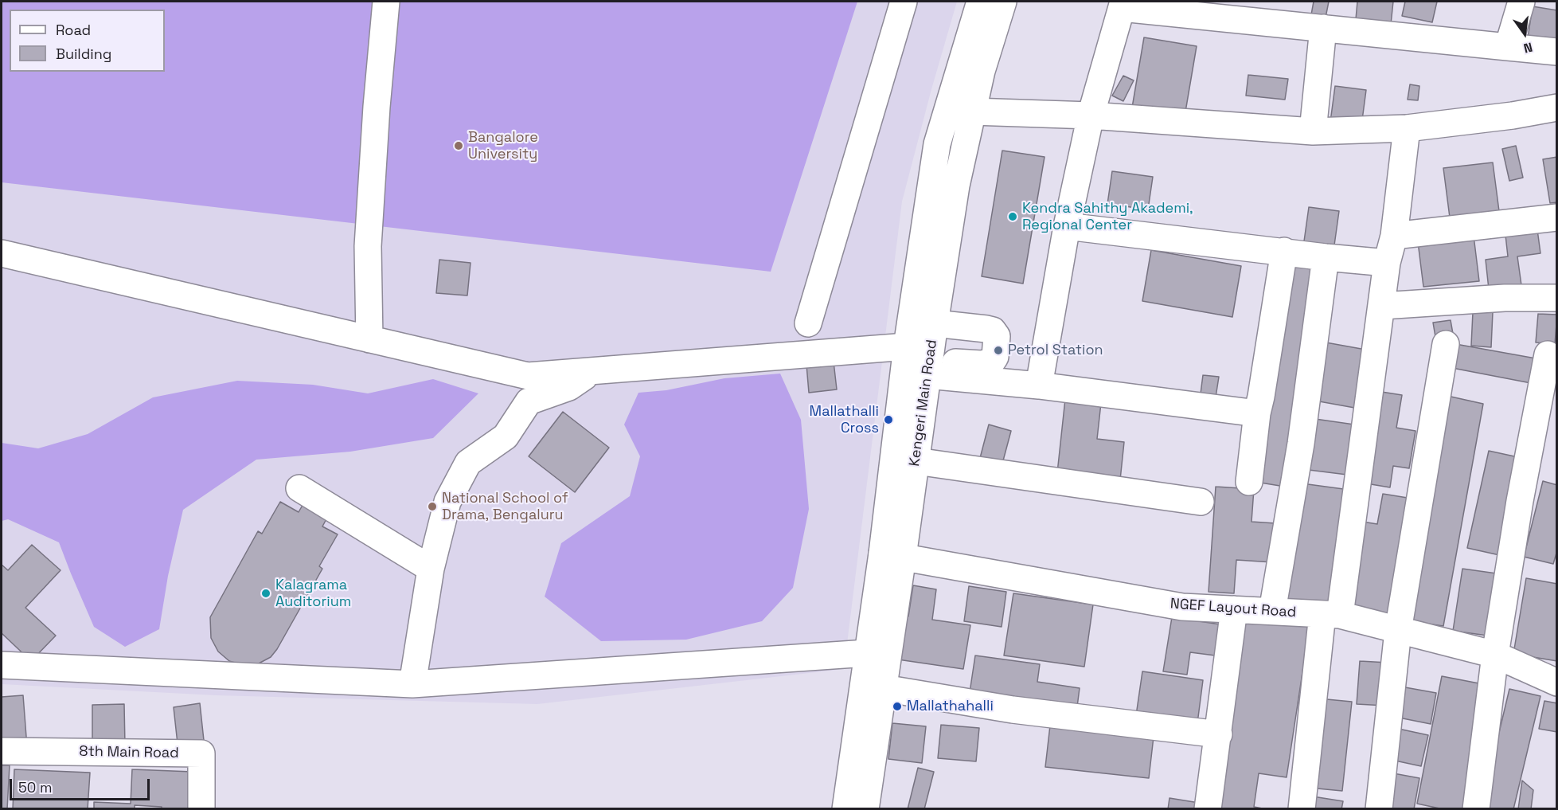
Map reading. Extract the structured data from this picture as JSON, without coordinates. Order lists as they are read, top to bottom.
{
  "streets": {
    "street": ["Kengeri Main Road", "NGEF Layout Road", "8th Main Road"]
  },
  "crossings": [
    ["Kengeri Main Road", "NGEF Layout Road"]
  ],
  "places": [
    "Bangalore University",
    "Kendra Sahithy Akademi, Regional Center",
    "Petrol Station",
    "Mallathalli Cross",
    "National School of Drama, Bengaluru",
    "Kalagrama Auditorium",
    "Mallathahalli"
  ],
  "legend": ["Road", "Building"],
  "scale_bar": "50 m",
  "north": "bottom"
}
